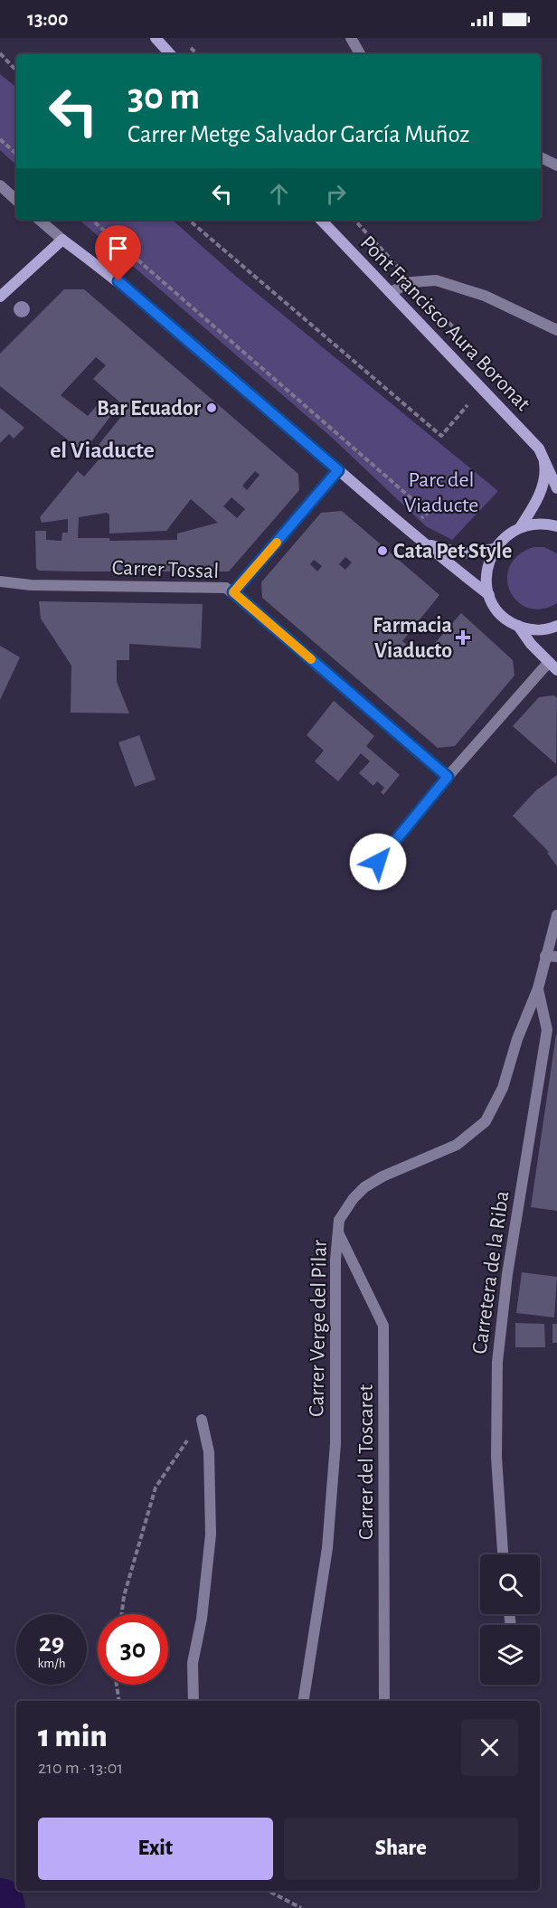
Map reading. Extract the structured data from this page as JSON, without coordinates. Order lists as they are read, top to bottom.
{
  "streets": {
    "main road": ["Pont Francisco Aura Boronat"],
    "street": [
      "Carrer Tossal",
      "Carretera de la Riba",
      "Carrer Verge del Pilar",
      "Carrer del Toscaret"
    ]
  },
  "crossings": [
    ["Carretera de la Riba", "Carrer Verge del Pilar"],
    ["Carrer Verge del Pilar", "Carrer del Toscaret"]
  ],
  "districts": ["el Viaducte"],
  "parks": ["Parc del Viaducte"],
  "places": {
    "other": ["Bar Ecuador", "Cata Pet Style"],
    "health": ["Farmacia Viaducto"]
  },
  "page": {
    "status": "13:00",
    "turn": ["30 m", "Carrer Metge Salvador García Muñoz"],
    "speed": "29 km/h",
    "limit": "30",
    "heading": ["1 min", "210 m · 13:01"],
    "buttons": ["Exit", "Share"]
  }
}
